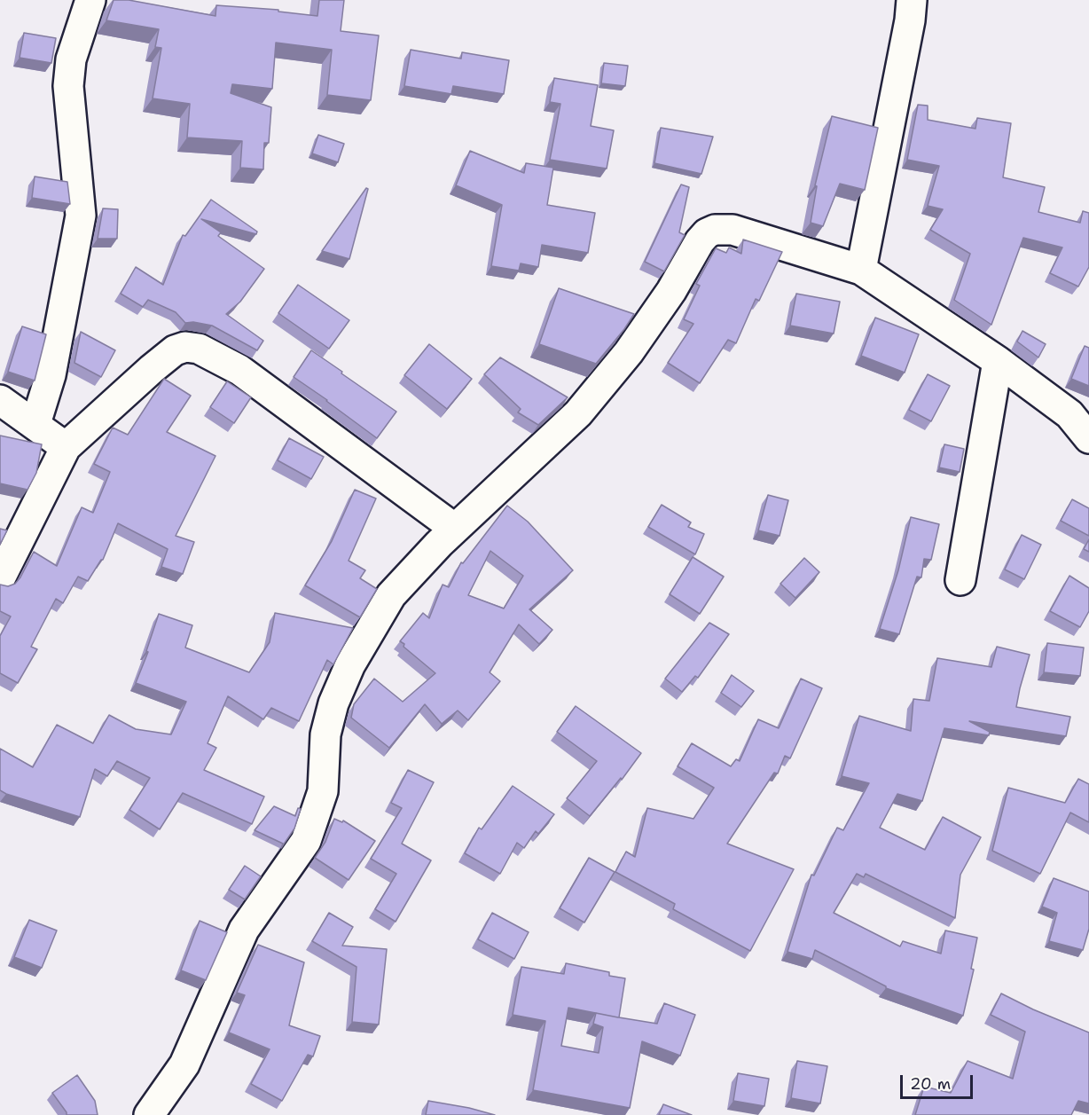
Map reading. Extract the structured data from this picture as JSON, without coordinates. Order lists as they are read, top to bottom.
{
  "scale_bar": "20 m"
}
